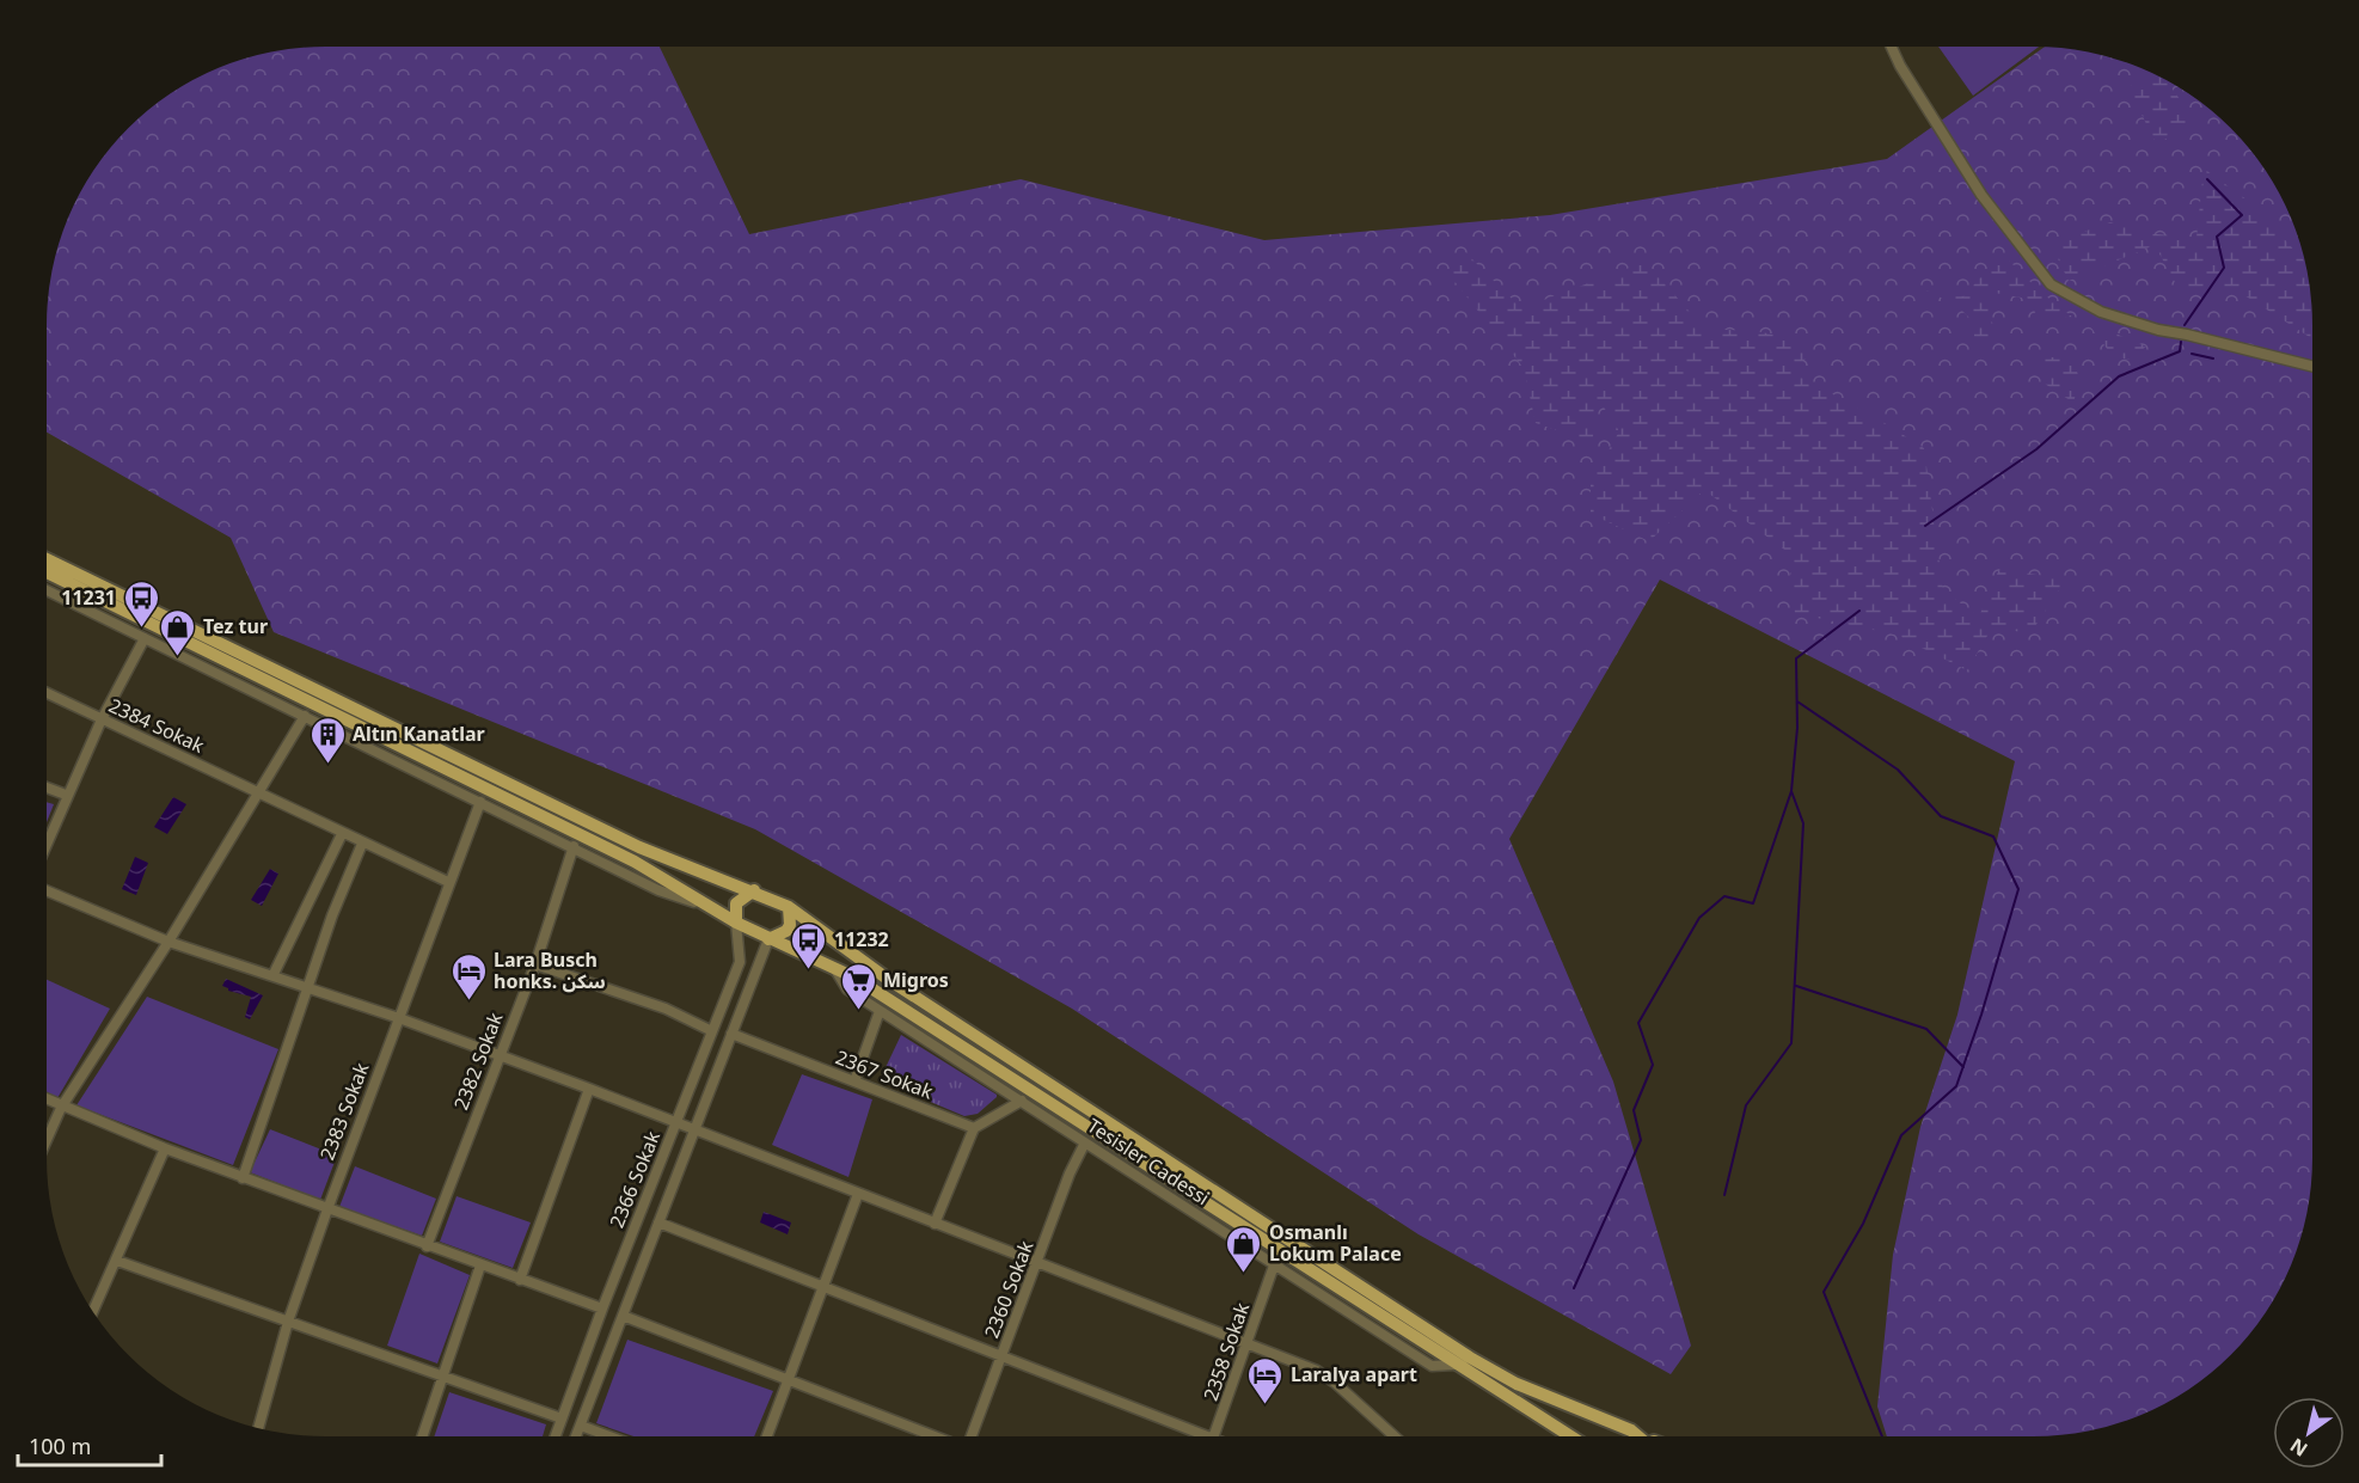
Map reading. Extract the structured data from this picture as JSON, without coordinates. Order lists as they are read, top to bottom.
{
  "streets": {
    "street": [
      "2384 Sokak",
      "2382 Sokak",
      "2367 Sokak",
      "2383 Sokak",
      "Tesisler Cadessi",
      "2366 Sokak",
      "2360 Sokak",
      "2358 Sokak"
    ]
  },
  "crossings": [
    ["2384 Sokak", "2383 Sokak"],
    ["2367 Sokak", "2366 Sokak"],
    ["Tesisler Cadessi", "2360 Sokak"],
    ["Tesisler Cadessi", "2358 Sokak"]
  ],
  "places": {
    "bus stop": ["11231", "11232"],
    "shop": ["Tez tur", "Osmanlı Lokum Palace"],
    "building": ["Altın Kanatlar"],
    "hotel": ["Lara Busch honks. سكن", "Laralya apart"],
    "supermarket": ["Migros"]
  },
  "scale_bar": "100 m",
  "north": "bottom left"
}
